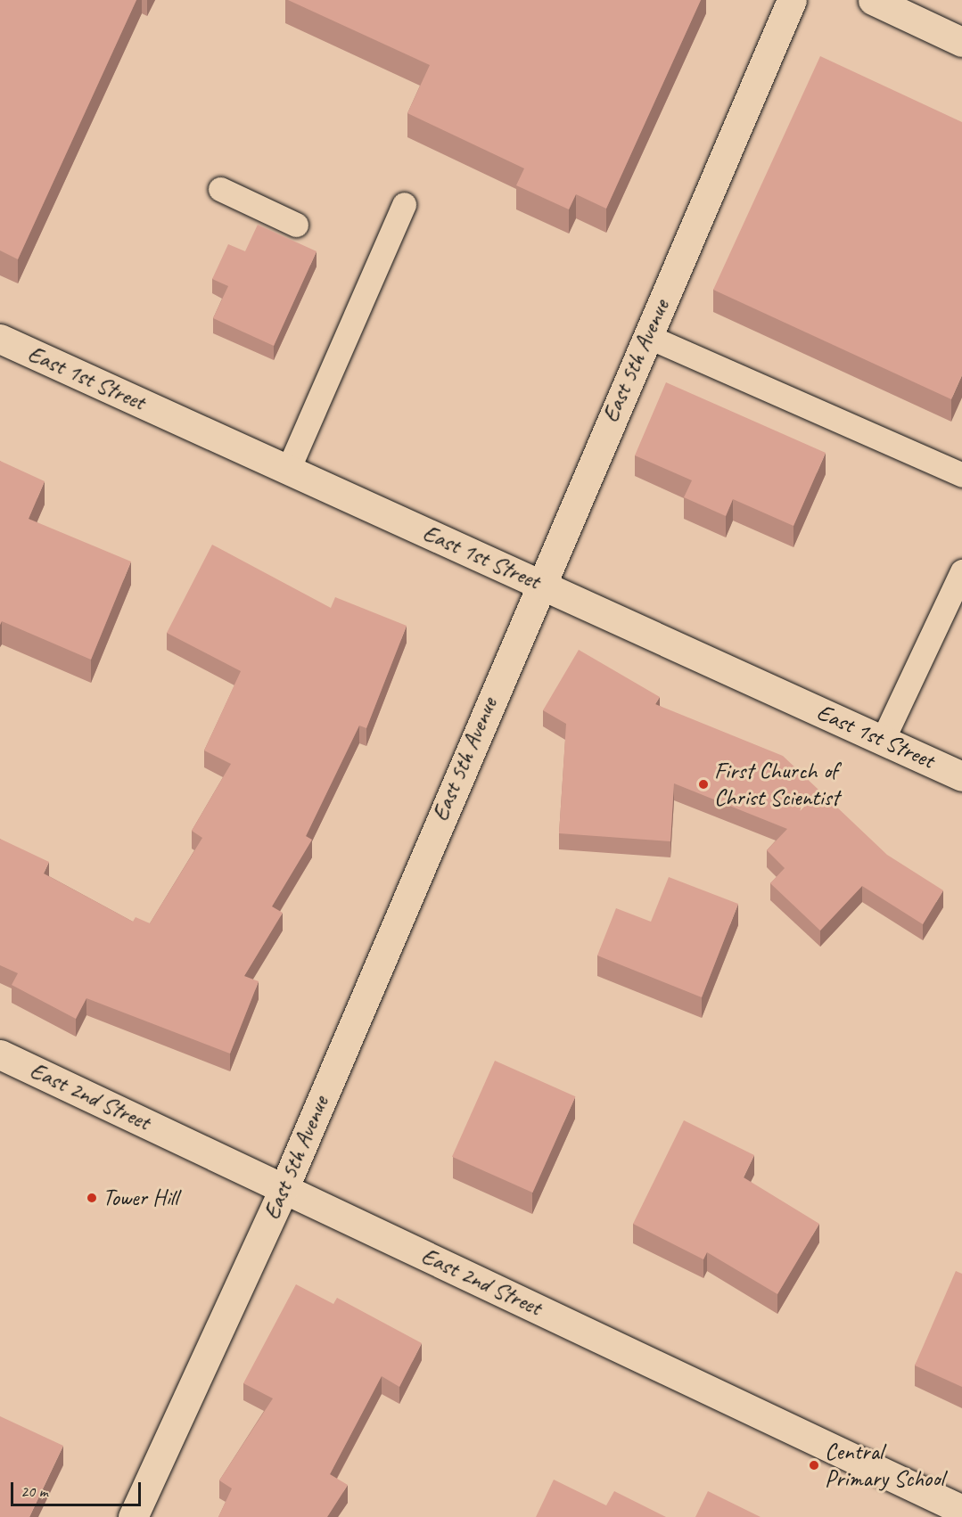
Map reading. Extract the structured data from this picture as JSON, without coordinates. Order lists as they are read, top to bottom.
{
  "streets": {
    "street": ["East 5th Avenue", "East 1st Street", "East 2nd Street"]
  },
  "crossings": [
    ["East 5th Avenue", "East 1st Street"],
    ["East 5th Avenue", "East 2nd Street"]
  ],
  "places": ["First Church of Christ Scientist", "Tower Hill", "Central Primary School"],
  "scale_bar": "20 m"
}
